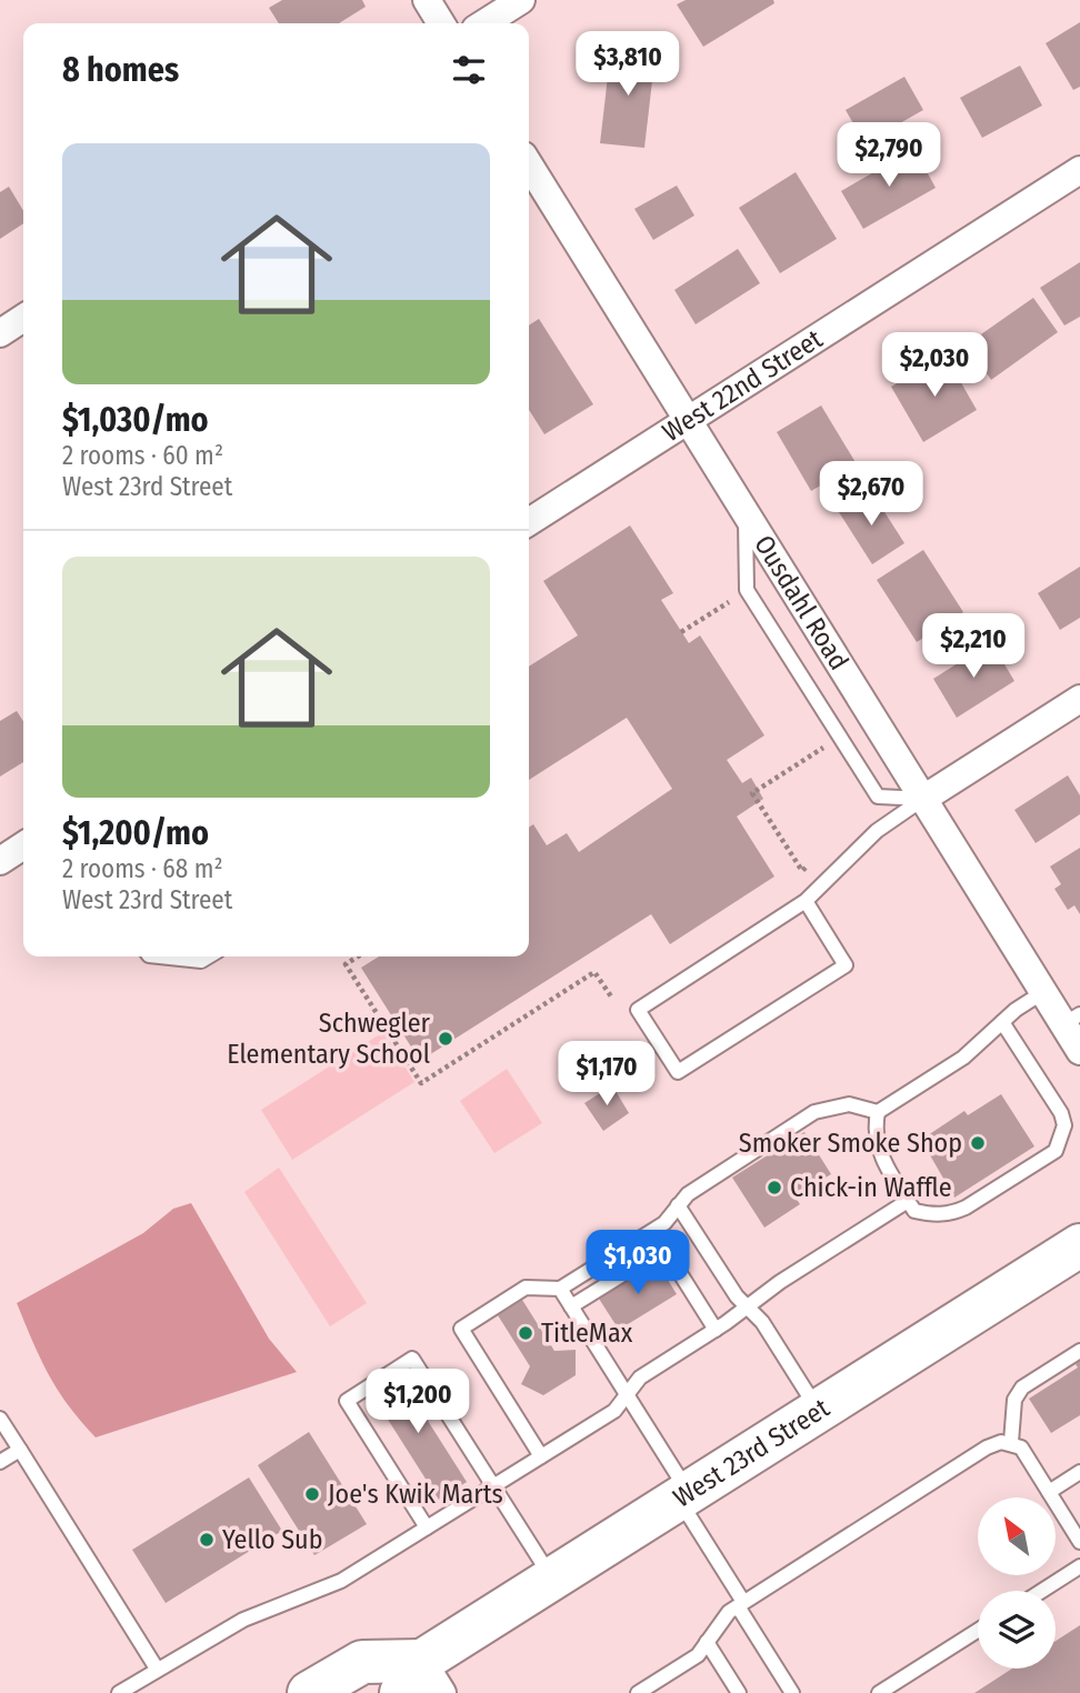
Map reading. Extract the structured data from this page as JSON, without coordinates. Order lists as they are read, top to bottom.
{
  "streets": {
    "main road": ["West 23rd Street"],
    "street": ["West 22nd Street", "Ousdahl Road"]
  },
  "crossings": [
    ["West 22nd Street", "Ousdahl Road"]
  ],
  "places": [
    "Schwegler Elementary School",
    "Smoker Smoke Shop",
    "Chick-in Waffle",
    "TitleMax",
    "Joe's Kwik Marts",
    "Yello Sub"
  ],
  "north": "top left",
  "page": {
    "heading": "8 homes",
    "price": [
      "$3,810",
      "$2,790",
      "$2,030",
      "$2,670",
      "$2,210",
      "$1,170",
      "$1,030",
      "$1,200"
    ],
    "list": [
      {
        "name": "$1,030/mo",
        "note": "2 rooms · 60 m² · West 23rd Street"
      },
      {
        "name": "$1,200/mo",
        "note": "2 rooms · 68 m² · West 23rd Street"
      }
    ]
  }
}
